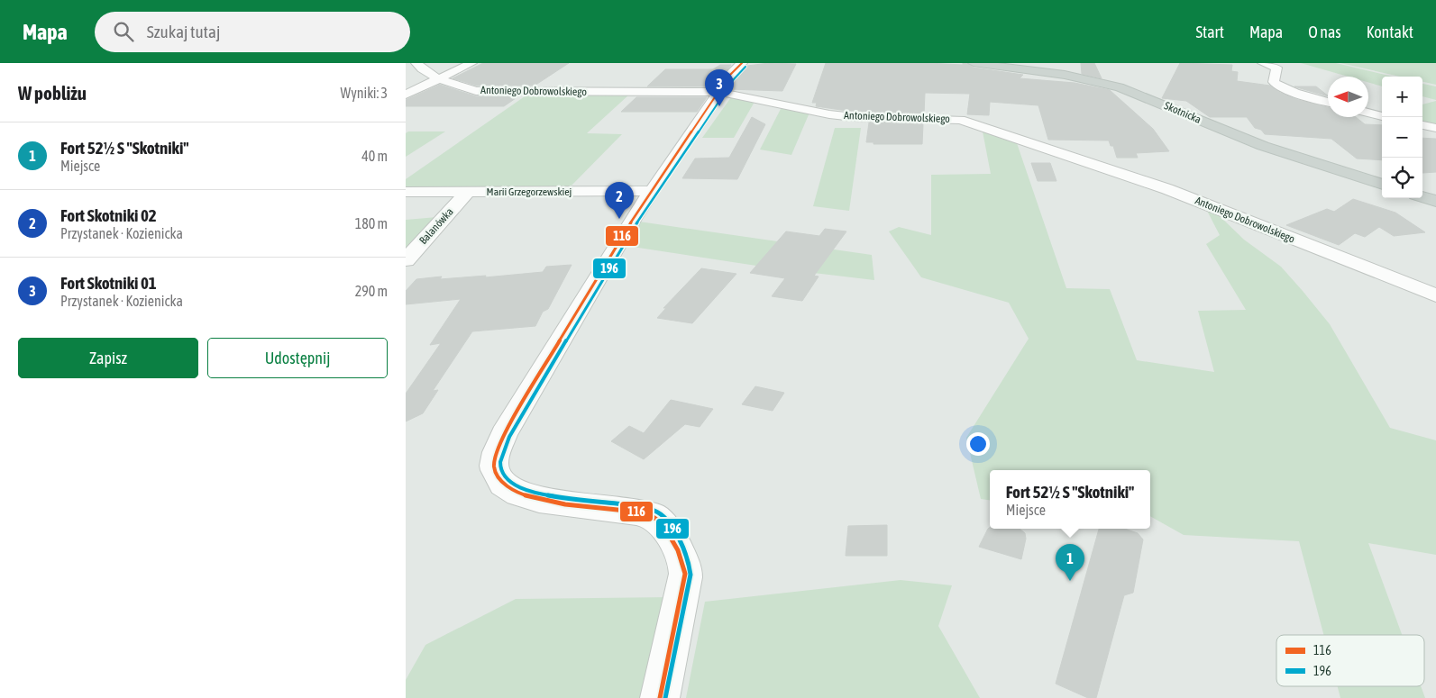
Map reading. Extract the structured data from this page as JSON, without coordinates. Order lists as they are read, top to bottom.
{
  "streets": {
    "main road": ["Skotnicka"],
    "street": ["Antoniego Dobrowolskiego", "Marii Grzegorzewskiej", "Balanówka"]
  },
  "crossings": [
    ["Marii Grzegorzewskiej", "Balanówka"]
  ],
  "lines": ["transit line 116", "transit line 196"],
  "legend": ["116", "196"],
  "north": "left",
  "page": {
    "header": "Mapa",
    "search": "Szukaj tutaj",
    "nav": [
      "Start",
      "Mapa",
      "O nas",
      "Kontakt"
    ],
    "heading": ["W pobliżu", "Wyniki: 3"],
    "pins": ["3", "2", "1"],
    "map_buttons": ["+", "−"],
    "list": [
      {
        "mark": "1",
        "name": "Fort 52½ S \"Skotniki\"",
        "note": "Miejsce",
        "value": "40 m"
      },
      {
        "mark": "2",
        "name": "Fort Skotniki 02",
        "note": "Przystanek · Kozienicka",
        "value": "180 m"
      },
      {
        "mark": "3",
        "name": "Fort Skotniki 01",
        "note": "Przystanek · Kozienicka",
        "value": "290 m"
      }
    ],
    "buttons": ["Zapisz", "Udostępnij"],
    "popup": ["Fort 52½ S \"Skotniki\"", "Miejsce"]
  }
}
